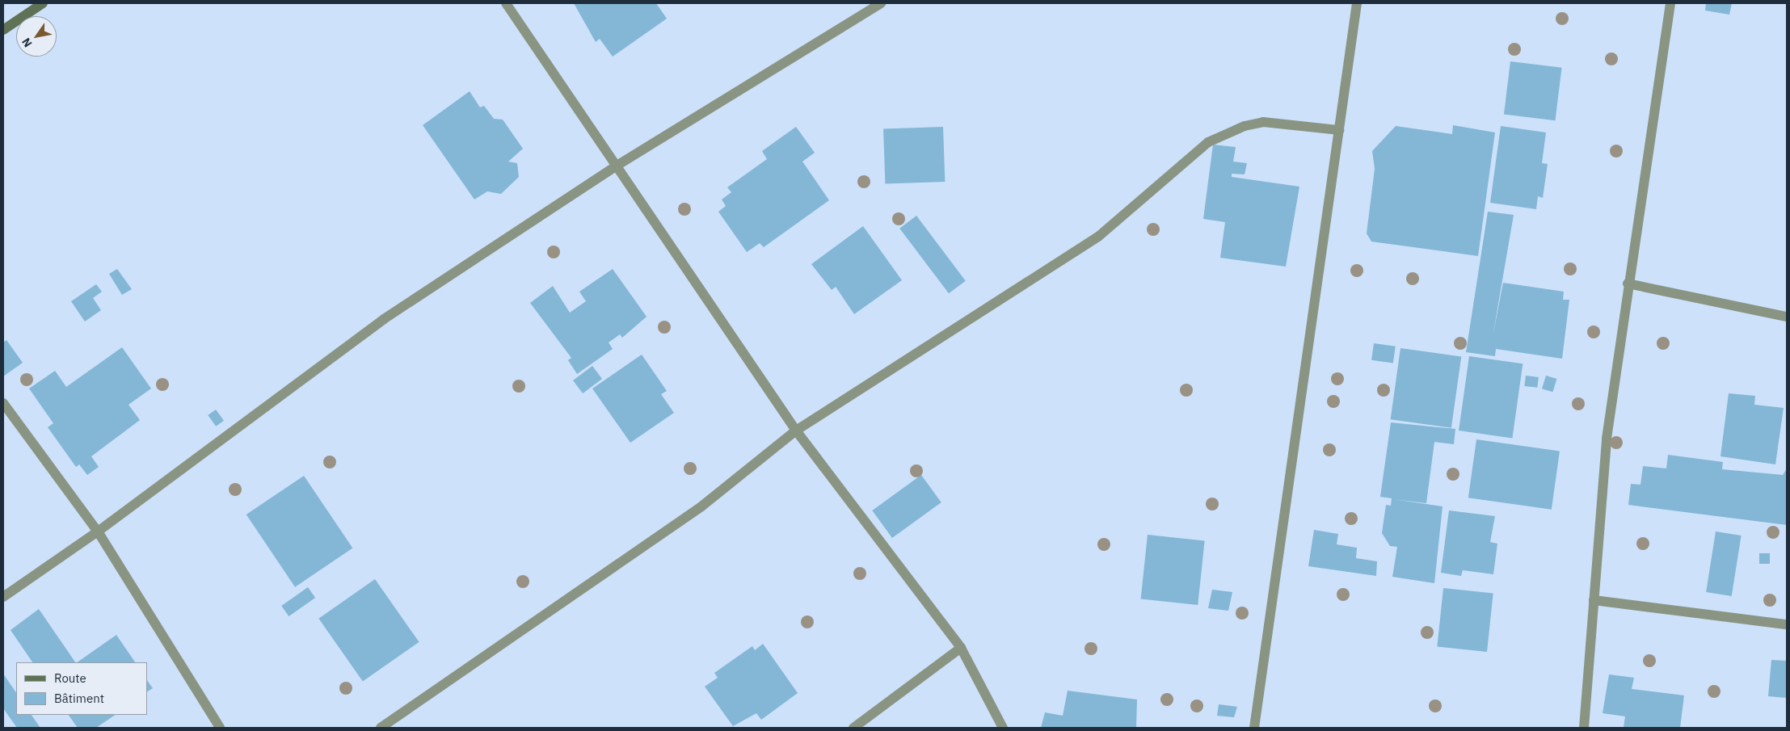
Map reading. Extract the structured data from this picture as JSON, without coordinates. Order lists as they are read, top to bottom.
{
  "legend": ["Route", "Bâtiment"],
  "north": "bottom left"
}
